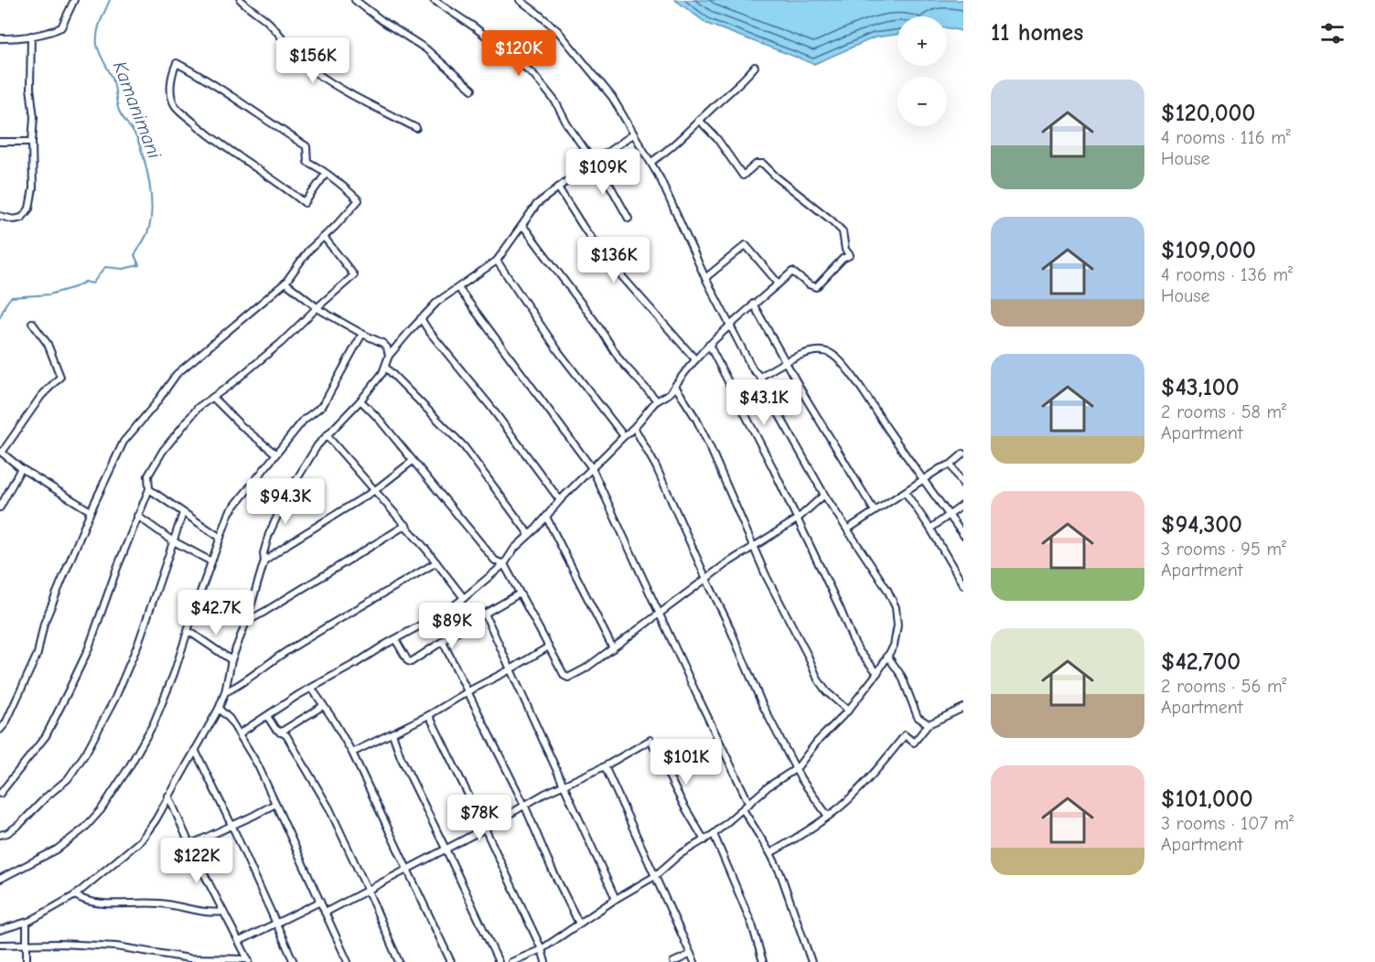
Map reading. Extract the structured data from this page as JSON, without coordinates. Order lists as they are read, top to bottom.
{
  "water": ["Kamanimani"],
  "page": {
    "heading": "11 homes",
    "map_buttons": ["+", "−"],
    "price": [
      "$120K",
      "$156K",
      "$109K",
      "$136K",
      "$43.1K",
      "$94.3K",
      "$42.7K",
      "$89K",
      "$101K",
      "$78K",
      "$122K"
    ],
    "list": [
      {
        "name": "$120,000",
        "note": "4 rooms · 116 m² · House"
      },
      {
        "name": "$109,000",
        "note": "4 rooms · 136 m² · House"
      },
      {
        "name": "$43,100",
        "note": "2 rooms · 58 m² · Apartment"
      },
      {
        "name": "$94,300",
        "note": "3 rooms · 95 m² · Apartment"
      },
      {
        "name": "$42,700",
        "note": "2 rooms · 56 m² · Apartment"
      },
      {
        "name": "$101,000",
        "note": "3 rooms · 107 m² · Apartment"
      }
    ]
  }
}
